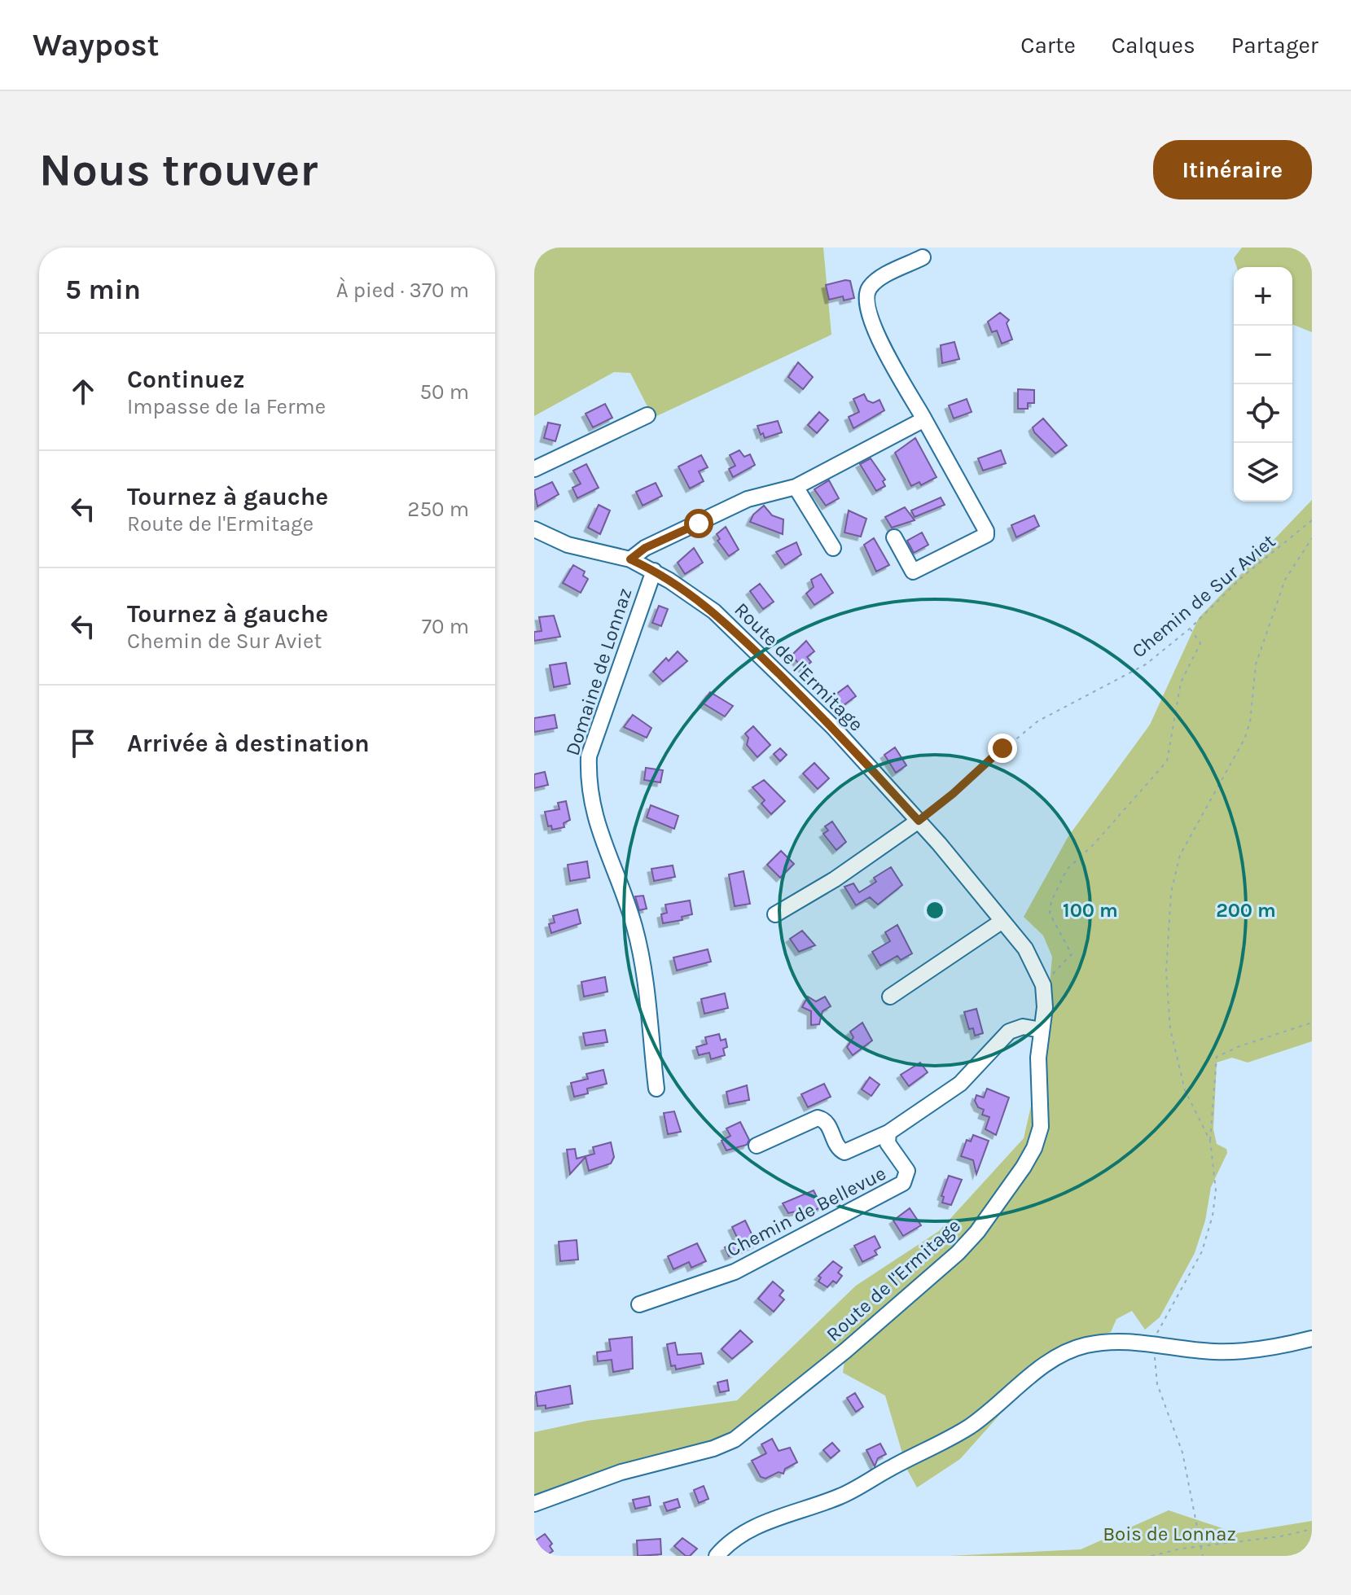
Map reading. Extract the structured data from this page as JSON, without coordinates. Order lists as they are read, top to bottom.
{
  "streets": {
    "street": ["Route de l'Ermitage", "Domaine de Lonnaz", "Chemin de Bellevue"],
    "path": ["Chemin de Sur Aviet"]
  },
  "crossings": [
    ["Chemin de Sur Aviet", "Route de l'Ermitage"],
    ["Route de l'Ermitage", "Domaine de Lonnaz"]
  ],
  "parks": ["Bois de Lonnaz"],
  "page": {
    "header": "Waypost",
    "nav": ["Carte", "Calques", "Partager"],
    "buttons": "Itinéraire",
    "title": "Nous trouver",
    "heading": ["5 min", "À pied · 370 m"],
    "map_buttons": ["+", "−"],
    "list": [
      ["Continuez", "Impasse de la Ferme", "50 m"],
      ["Tournez à gauche", "Route de l'Ermitage", "250 m"],
      ["Tournez à gauche", "Chemin de Sur Aviet", "70 m"],
      "Arrivée à destination"
    ]
  },
  "rings": ["100 m", "200 m"]
}
